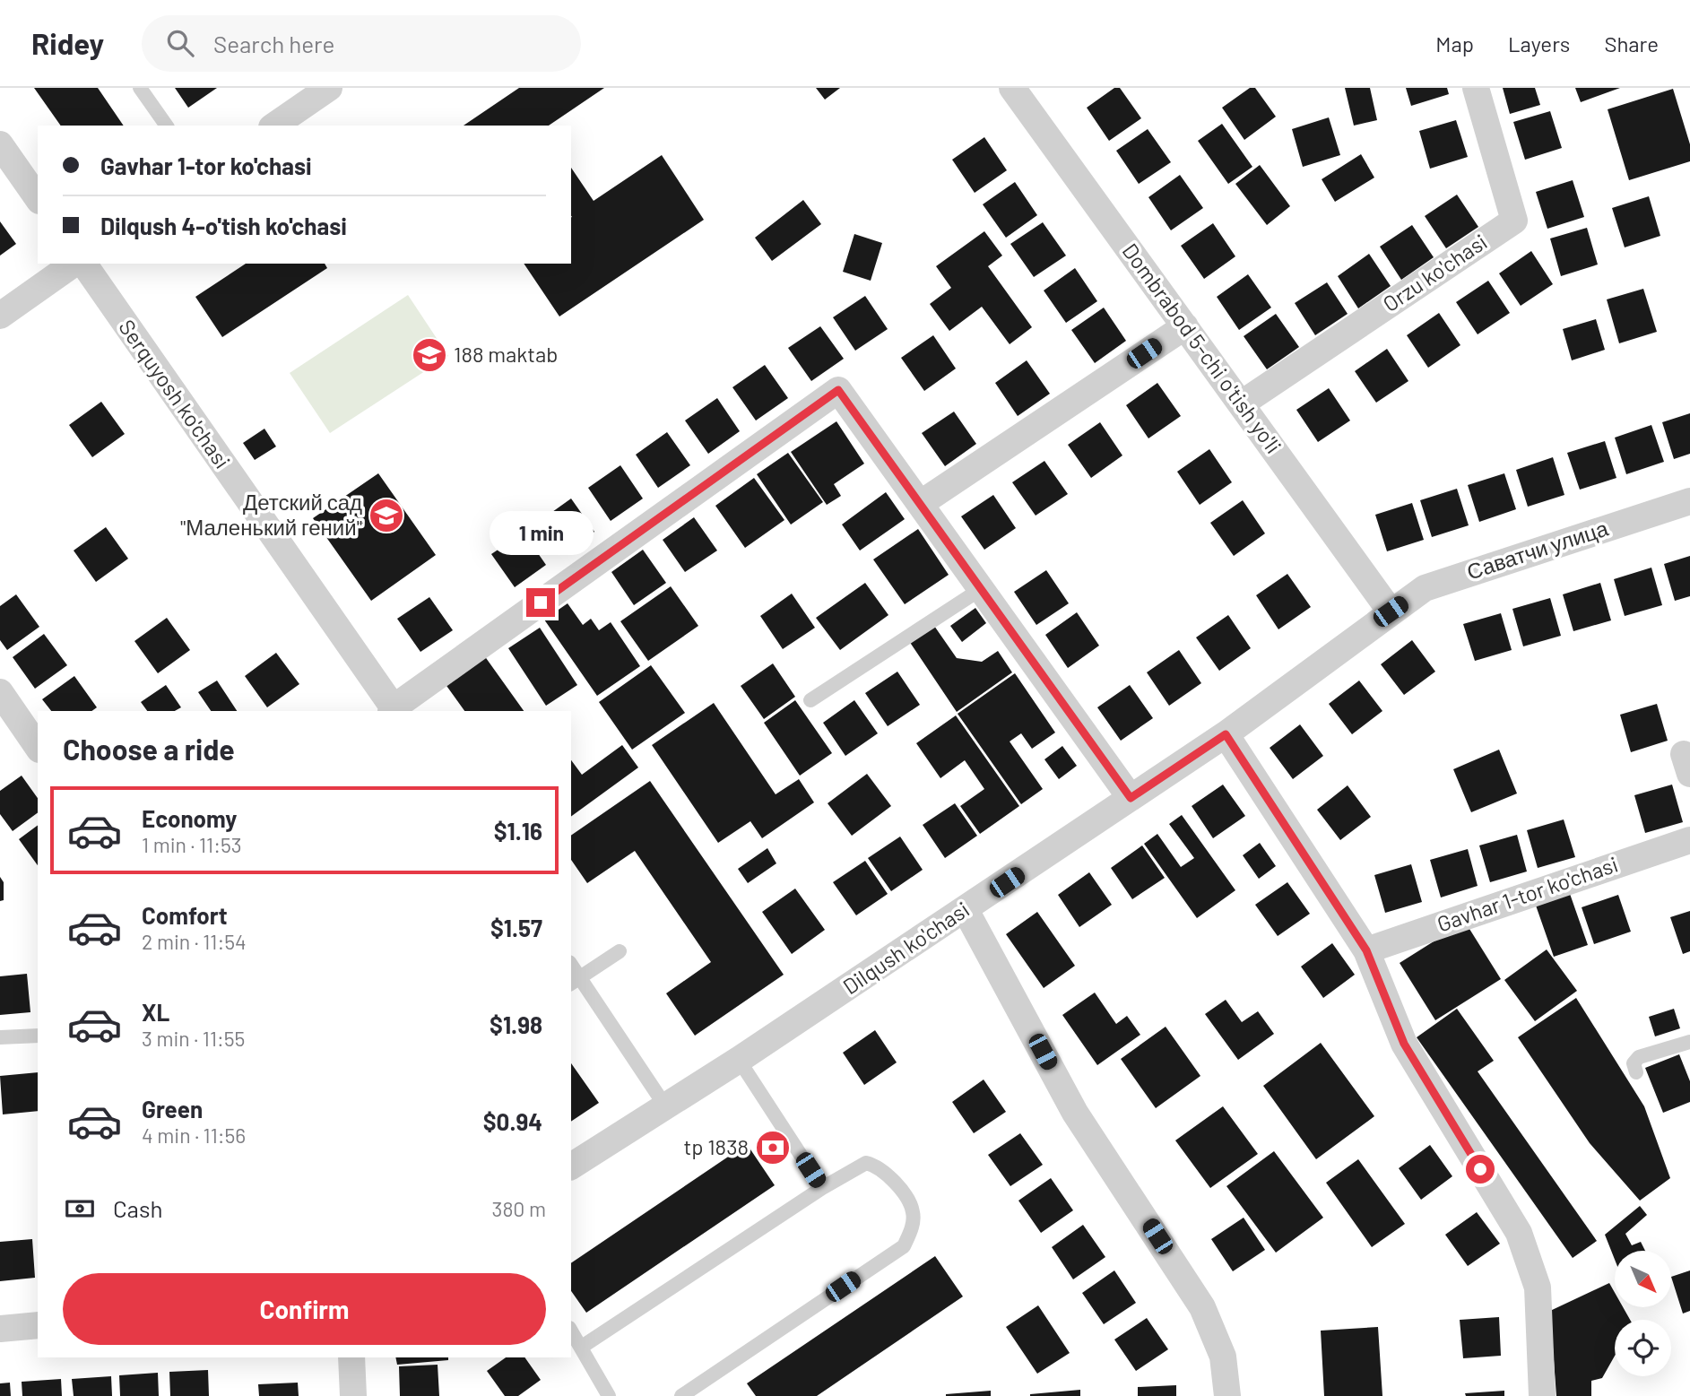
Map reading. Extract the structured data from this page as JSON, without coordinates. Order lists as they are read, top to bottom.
{
  "streets": {
    "street": [
      "Orzu ko'chasi",
      "Dombrabod 5-chi o'tish yo'li",
      "Serquyosh ko'chasi",
      "Саватчи улица",
      "Gavhar 1-tor ko'chasi",
      "Dilqush ko'chasi"
    ]
  },
  "crossings": [
    ["Orzu ko'chasi", "Dombrabod 5-chi o'tish yo'li"],
    ["Dombrabod 5-chi o'tish yo'li", "Саватчи улица"],
    ["Dombrabod 5-chi o'tish yo'li", "Dilqush ko'chasi"],
    ["Саватчи улица", "Dilqush ko'chasi"]
  ],
  "places": {
    "school or university": ["188 maktab", "Детский сад \"Маленький гений\""],
    "bank": ["tp 1838"]
  },
  "north": "bottom right",
  "page": {
    "header": "Ridey",
    "search": "Search here",
    "nav": ["Map", "Layers", "Share"],
    "banner": ["Gavhar 1-tor ko'chasi", "Dilqush 4-o'tish ko'chasi"],
    "bubble": "1 min",
    "heading": "Choose a ride",
    "list": [
      {
        "name": "Economy",
        "note": "1 min · 11:53",
        "value": "$1.16"
      },
      {
        "name": "Comfort",
        "note": "2 min · 11:54",
        "value": "$1.57"
      },
      {
        "name": "XL",
        "note": "3 min · 11:55",
        "value": "$1.98"
      },
      {
        "name": "Green",
        "note": "4 min · 11:56",
        "value": "$0.94"
      }
    ],
    "pay": ["Cash", "380 m"],
    "buttons": "Confirm"
  }
}
